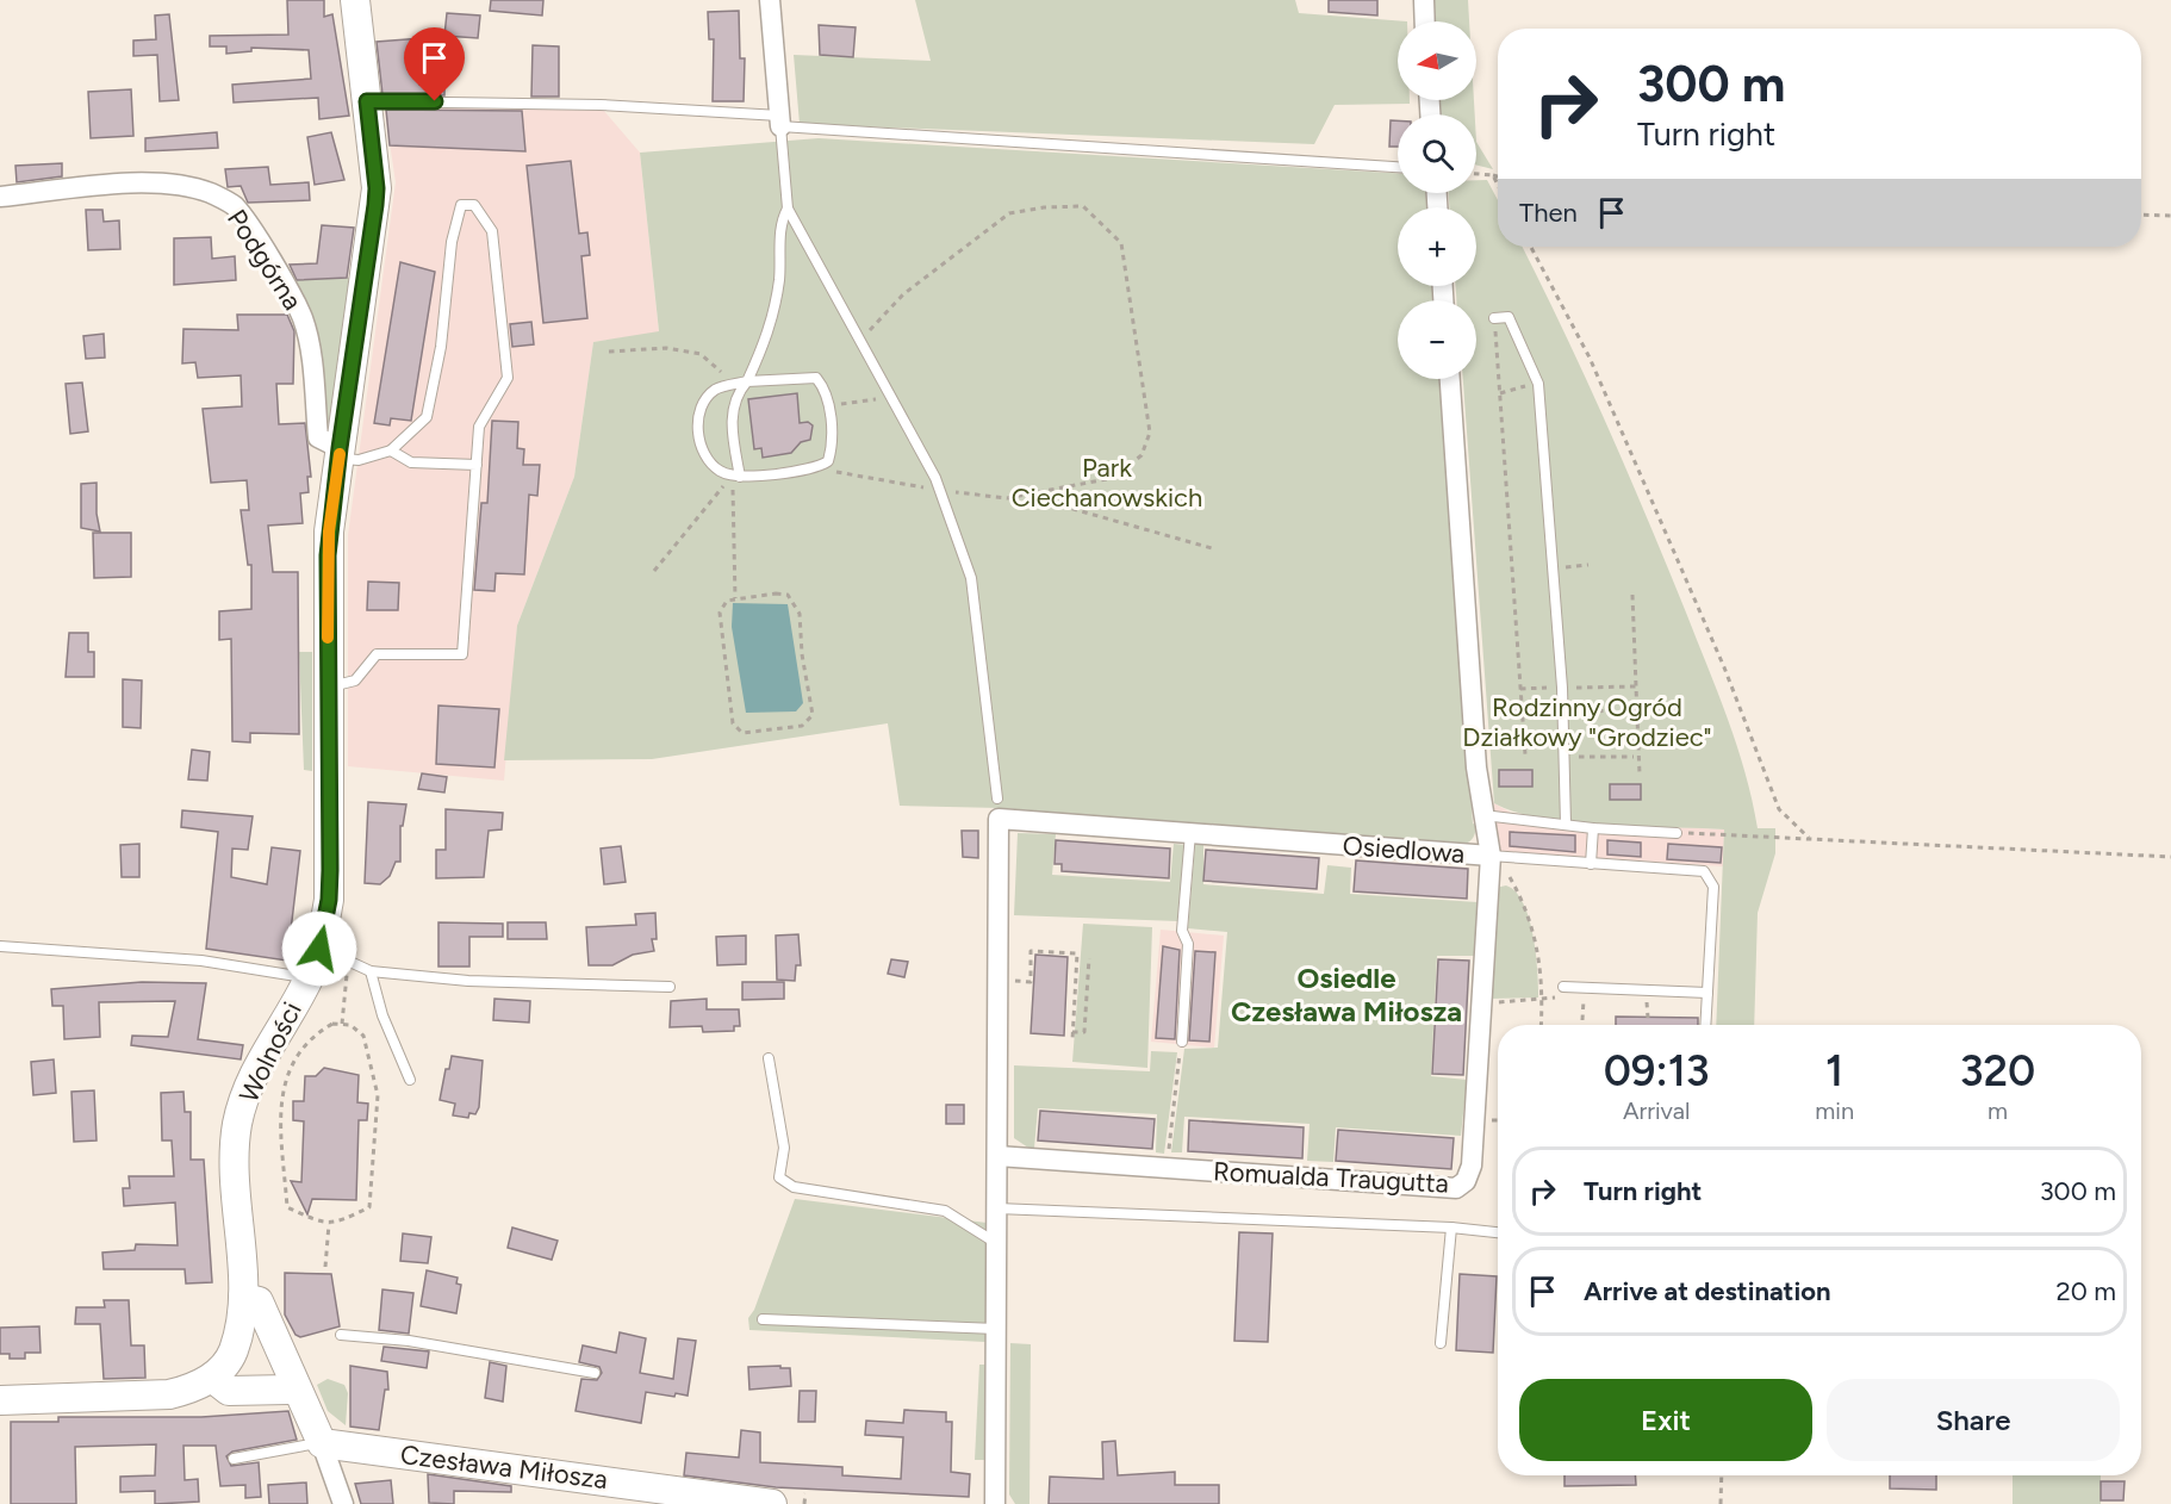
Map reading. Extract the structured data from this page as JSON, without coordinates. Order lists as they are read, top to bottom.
{
  "streets": {
    "street": [
      "Podgórna",
      "Osiedlowa",
      "Wolności",
      "Romualda Traugutta",
      "Czesława Miłosza"
    ]
  },
  "crossings": [
    ["Podgórna", "Wolności"],
    ["Osiedlowa", "Romualda Traugutta"]
  ],
  "districts": ["Osiedle Czesława Miłosza"],
  "parks": ["Park Ciechanowskich", "Rodzinny Ogród Działkowy \"Grodziec\""],
  "north": "left",
  "page": {
    "map_buttons": ["+", "−"],
    "turn": ["300 m", "Turn right"],
    "then": "Then",
    "eta": [
      "09:13",
      "Arrival",
      "1",
      "min",
      "320",
      "m"
    ],
    "list": [
      {
        "name": "Turn right",
        "value": "300 m"
      },
      {
        "name": "Arrive at destination",
        "value": "20 m"
      }
    ],
    "buttons": ["Exit", "Share"]
  }
}
